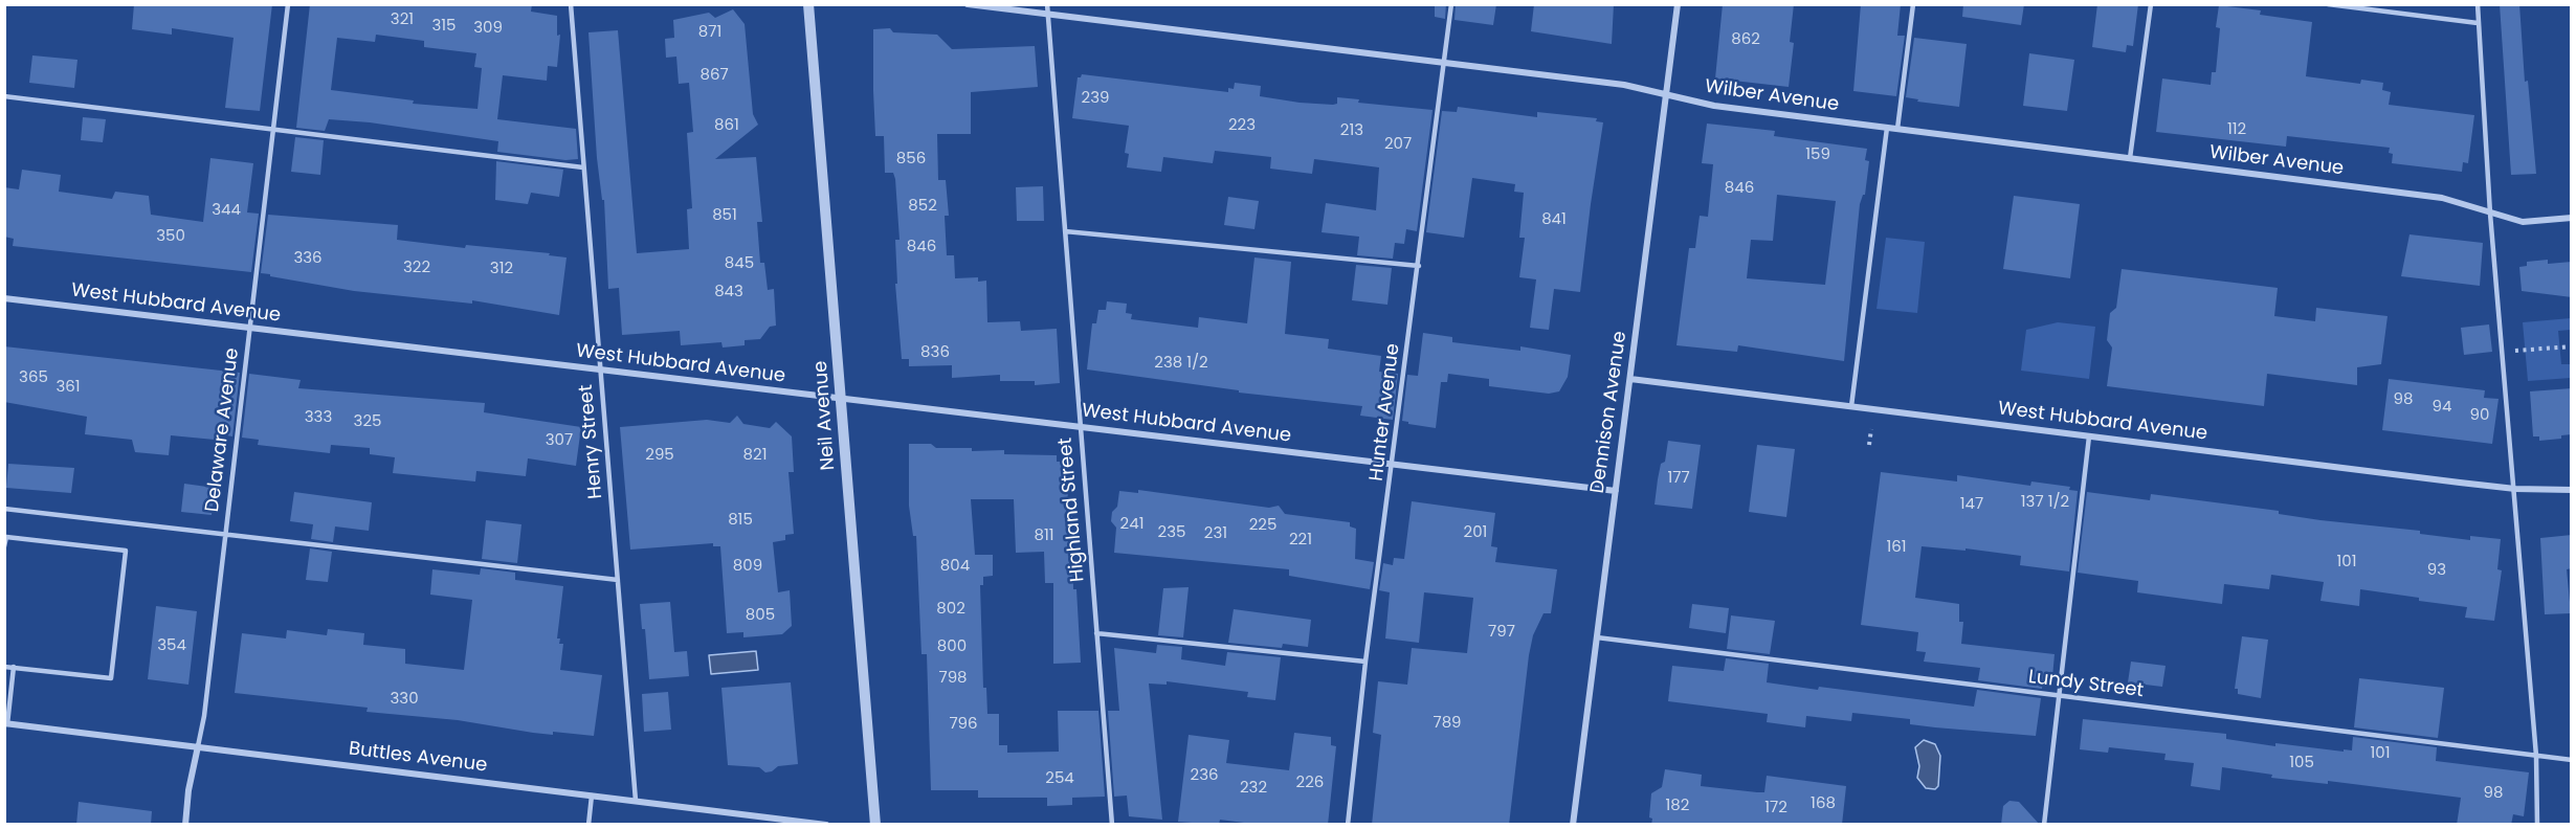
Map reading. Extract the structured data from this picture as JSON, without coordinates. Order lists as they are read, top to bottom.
{
  "streets": {
    "street": [
      "Wilber Avenue",
      "West Hubbard Avenue",
      "Dennison Avenue",
      "Neil Avenue",
      "Buttles Avenue"
    ],
    "lane": [
      "Hunter Avenue",
      "Delaware Avenue",
      "Henry Street",
      "Highland Street",
      "Lundy Street"
    ]
  },
  "crossings": [
    ["Wilber Avenue", "Hunter Avenue"],
    ["Wilber Avenue", "Dennison Avenue"],
    ["Wilber Avenue", "Highland Street"],
    ["West Hubbard Avenue", "Hunter Avenue"],
    ["West Hubbard Avenue", "Dennison Avenue"],
    ["West Hubbard Avenue", "Neil Avenue"],
    ["West Hubbard Avenue", "Delaware Avenue"],
    ["West Hubbard Avenue", "Henry Street"],
    ["West Hubbard Avenue", "Highland Street"],
    ["Dennison Avenue", "Lundy Street"],
    ["Delaware Avenue", "Buttles Avenue"],
    ["Henry Street", "Buttles Avenue"]
  ],
  "house_numbers": [
    "321",
    "315",
    "309",
    "871",
    "862",
    "867",
    "239",
    "861",
    "223",
    "112",
    "213",
    "207",
    "159",
    "856",
    "846",
    "852",
    "344",
    "851",
    "841",
    "350",
    "846",
    "336",
    "845",
    "322",
    "312",
    "843",
    "836",
    "238 1/2",
    "365",
    "361",
    "98",
    "94",
    "90",
    "333",
    "325",
    "307",
    "295",
    "821",
    "177",
    "137 1/2",
    "147",
    "815",
    "241",
    "225",
    "235",
    "201",
    "231",
    "811",
    "221",
    "161",
    "101",
    "809",
    "804",
    "93",
    "802",
    "805",
    "797",
    "354",
    "800",
    "798",
    "330",
    "789",
    "796",
    "101",
    "105",
    "236",
    "254",
    "226",
    "232",
    "98",
    "168",
    "182",
    "172"
  ]
}
